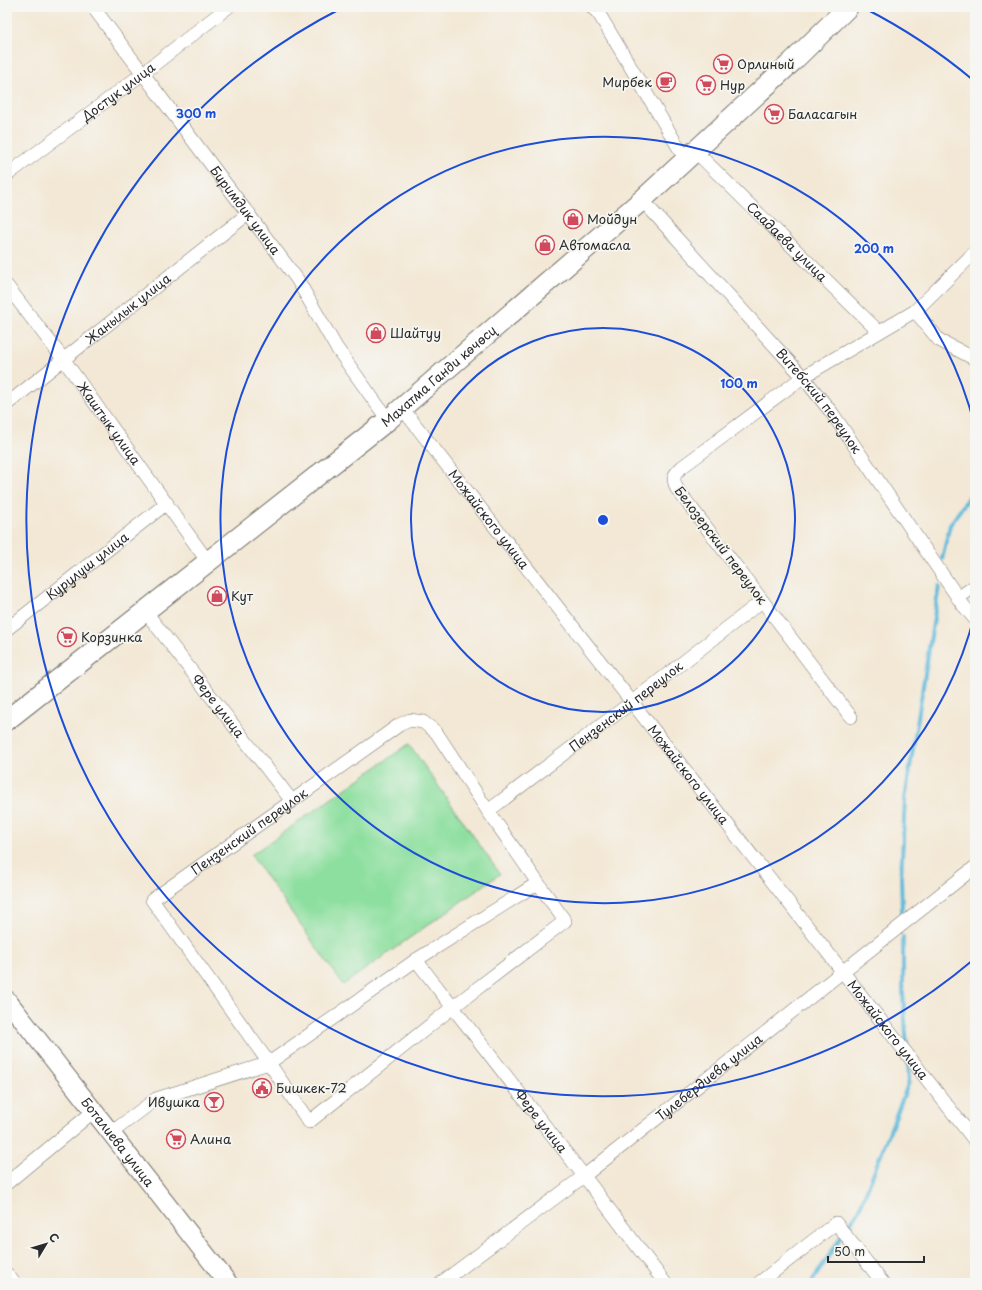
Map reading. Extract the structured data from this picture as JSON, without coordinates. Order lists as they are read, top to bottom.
{
  "streets": {
    "main road": ["Махатма Ганди көчөсү"],
    "street": [
      "Достук улица",
      "Биримдик улица",
      "Саадаева улица",
      "Жанылык улица",
      "Витебский переулок",
      "Жаштык улица",
      "Можайского улица",
      "Белозерский переулок",
      "Курулуш улица",
      "Фере улица",
      "Пензенский переулок",
      "Тулебердиева улица",
      "Боталиева улица"
    ]
  },
  "crossings": [
    ["Достук улица", "Биримдик улица"],
    ["Биримдик улица", "Жанылык улица"],
    ["Биримдик улица", "Махатма Ганди көчөсү"],
    ["Биримдик улица", "Можайского улица"],
    ["Саадаева улица", "Махатма Ганди көчөсү"],
    ["Саадаева улица", "Белозерский переулок"],
    ["Жанылык улица", "Жаштык улица"],
    ["Махатма Ганди көчөсү", "Витебский переулок"],
    ["Махатма Ганди көчөсү", "Жаштык улица"],
    ["Махатма Ганди көчөсү", "Можайского улица"],
    ["Махатма Ганди көчөсү", "Фере улица"],
    ["Витебский переулок", "Белозерский переулок"],
    ["Жаштык улица", "Курулуш улица"],
    ["Можайского улица", "Пензенский переулок"],
    ["Можайского улица", "Тулебердиева улица"],
    ["Белозерский переулок", "Пензенский переулок"],
    ["Фере улица", "Пензенский переулок"],
    ["Фере улица", "Тулебердиева улица"]
  ],
  "places": {
    "supermarket": [
      "Орлиный",
      "Нур",
      "Баласагын",
      "Корзинка",
      "Алина"
    ],
    "cafe": ["Мирбек"],
    "shop": [
      "Мойдун",
      "Автомасла",
      "Шайтуу",
      "Кут"
    ],
    "public building": ["Бишкек-72"],
    "bar": ["Ивушка"]
  },
  "scale_bar": "50 m",
  "north": "top right",
  "rings": ["300 m", "200 m", "100 m"]
}
